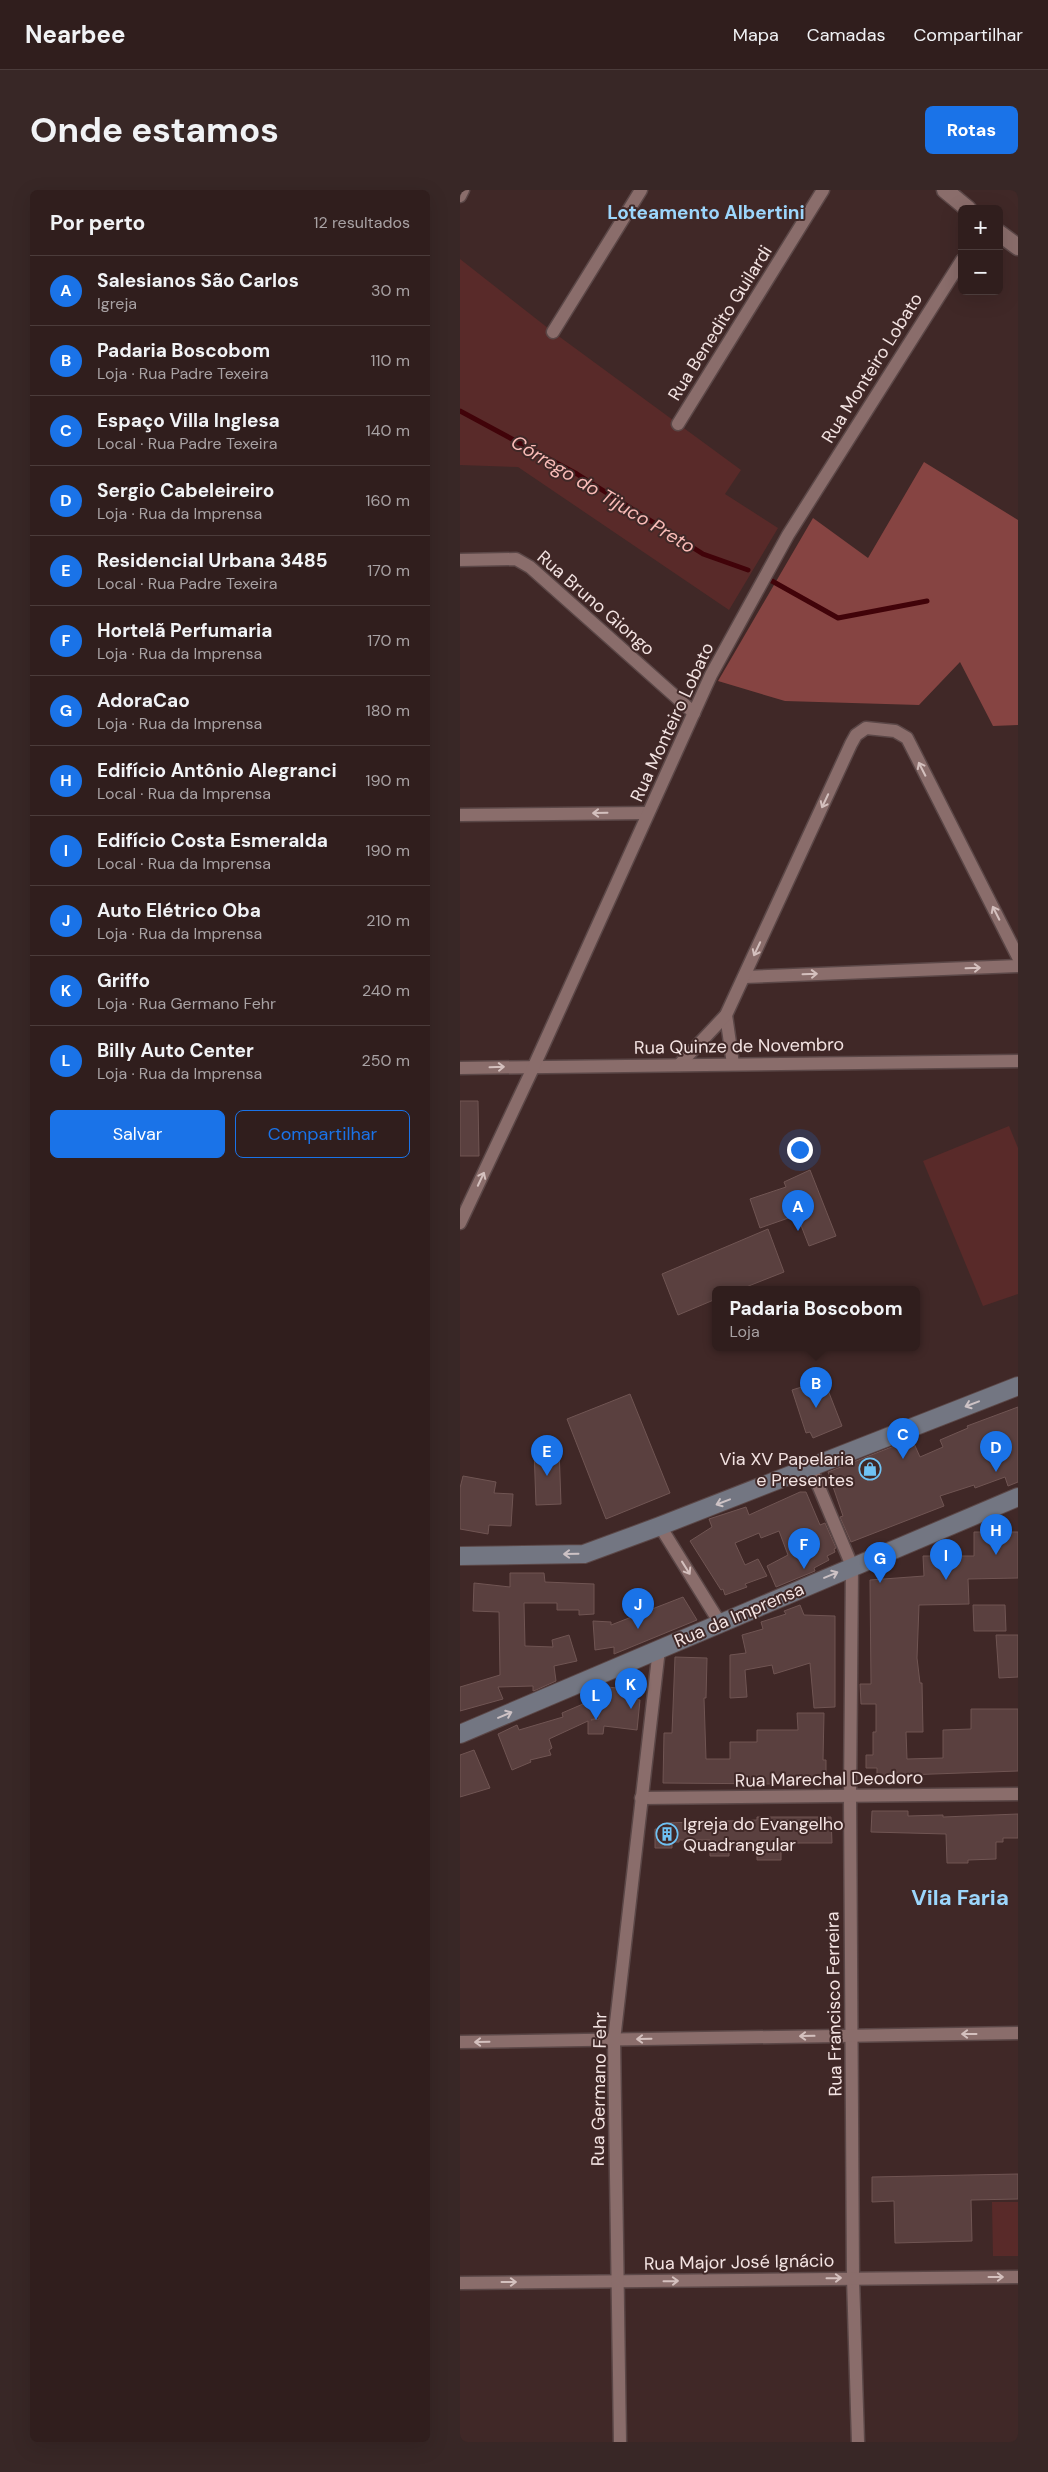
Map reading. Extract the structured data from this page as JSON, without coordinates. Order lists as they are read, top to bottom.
{
  "streets": {
    "main road": ["Rua da Imprensa"],
    "street": [
      "Rua Benedito Guilardi",
      "Rua Monteiro Lobato",
      "Rua Bruno Giongo",
      "Rua Quinze de Novembro",
      "Rua Marechal Deodoro",
      "Rua Francisco Ferreira",
      "Rua Germano Fehr",
      "Rua Major José Ignácio"
    ]
  },
  "crossings": [
    ["Rua Monteiro Lobato", "Rua Bruno Giongo"],
    ["Rua Monteiro Lobato", "Rua Quinze de Novembro"],
    ["Rua da Imprensa", "Rua Francisco Ferreira"],
    ["Rua da Imprensa", "Rua Germano Fehr"],
    ["Rua Marechal Deodoro", "Rua Francisco Ferreira"],
    ["Rua Marechal Deodoro", "Rua Germano Fehr"],
    ["Rua Francisco Ferreira", "Rua Major José Ignácio"],
    ["Rua Germano Fehr", "Rua Major José Ignácio"]
  ],
  "one_way": ["Rua Major José Ignácio"],
  "districts": ["Loteamento Albertini", "Vila Faria"],
  "water": ["Córrego do Tijuco Preto"],
  "places": {
    "shop": ["Via XV Papelaria e Presentes"],
    "building": ["Igreja do Evangelho Quadrangular"]
  },
  "page": {
    "header": "Nearbee",
    "nav": ["Mapa", "Camadas", "Compartilhar"],
    "buttons": [
      "Rotas",
      ["Salvar", "Compartilhar"]
    ],
    "title": "Onde estamos",
    "heading": ["Por perto", "12 resultados"],
    "map_buttons": ["+", "−"],
    "list": [
      {
        "mark": "A",
        "name": "Salesianos São Carlos",
        "note": "Igreja",
        "value": "30 m"
      },
      {
        "mark": "B",
        "name": "Padaria Boscobom",
        "note": "Loja · Rua Padre Texeira",
        "value": "110 m"
      },
      {
        "mark": "C",
        "name": "Espaço Villa Inglesa",
        "note": "Local · Rua Padre Texeira",
        "value": "140 m"
      },
      {
        "mark": "D",
        "name": "Sergio Cabeleireiro",
        "note": "Loja · Rua da Imprensa",
        "value": "160 m"
      },
      {
        "mark": "E",
        "name": "Residencial Urbana 3485",
        "note": "Local · Rua Padre Texeira",
        "value": "170 m"
      },
      {
        "mark": "F",
        "name": "Hortelã Perfumaria",
        "note": "Loja · Rua da Imprensa",
        "value": "170 m"
      },
      {
        "mark": "G",
        "name": "AdoraCao",
        "note": "Loja · Rua da Imprensa",
        "value": "180 m"
      },
      {
        "mark": "H",
        "name": "Edifício Antônio Alegranci",
        "note": "Local · Rua da Imprensa",
        "value": "190 m"
      },
      {
        "mark": "I",
        "name": "Edifício Costa Esmeralda",
        "note": "Local · Rua da Imprensa",
        "value": "190 m"
      },
      {
        "mark": "J",
        "name": "Auto Elétrico Oba",
        "note": "Loja · Rua da Imprensa",
        "value": "210 m"
      },
      {
        "mark": "K",
        "name": "Griffo",
        "note": "Loja · Rua Germano Fehr",
        "value": "240 m"
      },
      {
        "mark": "L",
        "name": "Billy Auto Center",
        "note": "Loja · Rua da Imprensa",
        "value": "250 m"
      }
    ],
    "pins": [
      "A",
      "B",
      "C",
      "D",
      "E",
      "H",
      "F",
      "I",
      "G",
      "J",
      "K",
      "L"
    ],
    "popup": ["Padaria Boscobom", "Loja"]
  }
}
